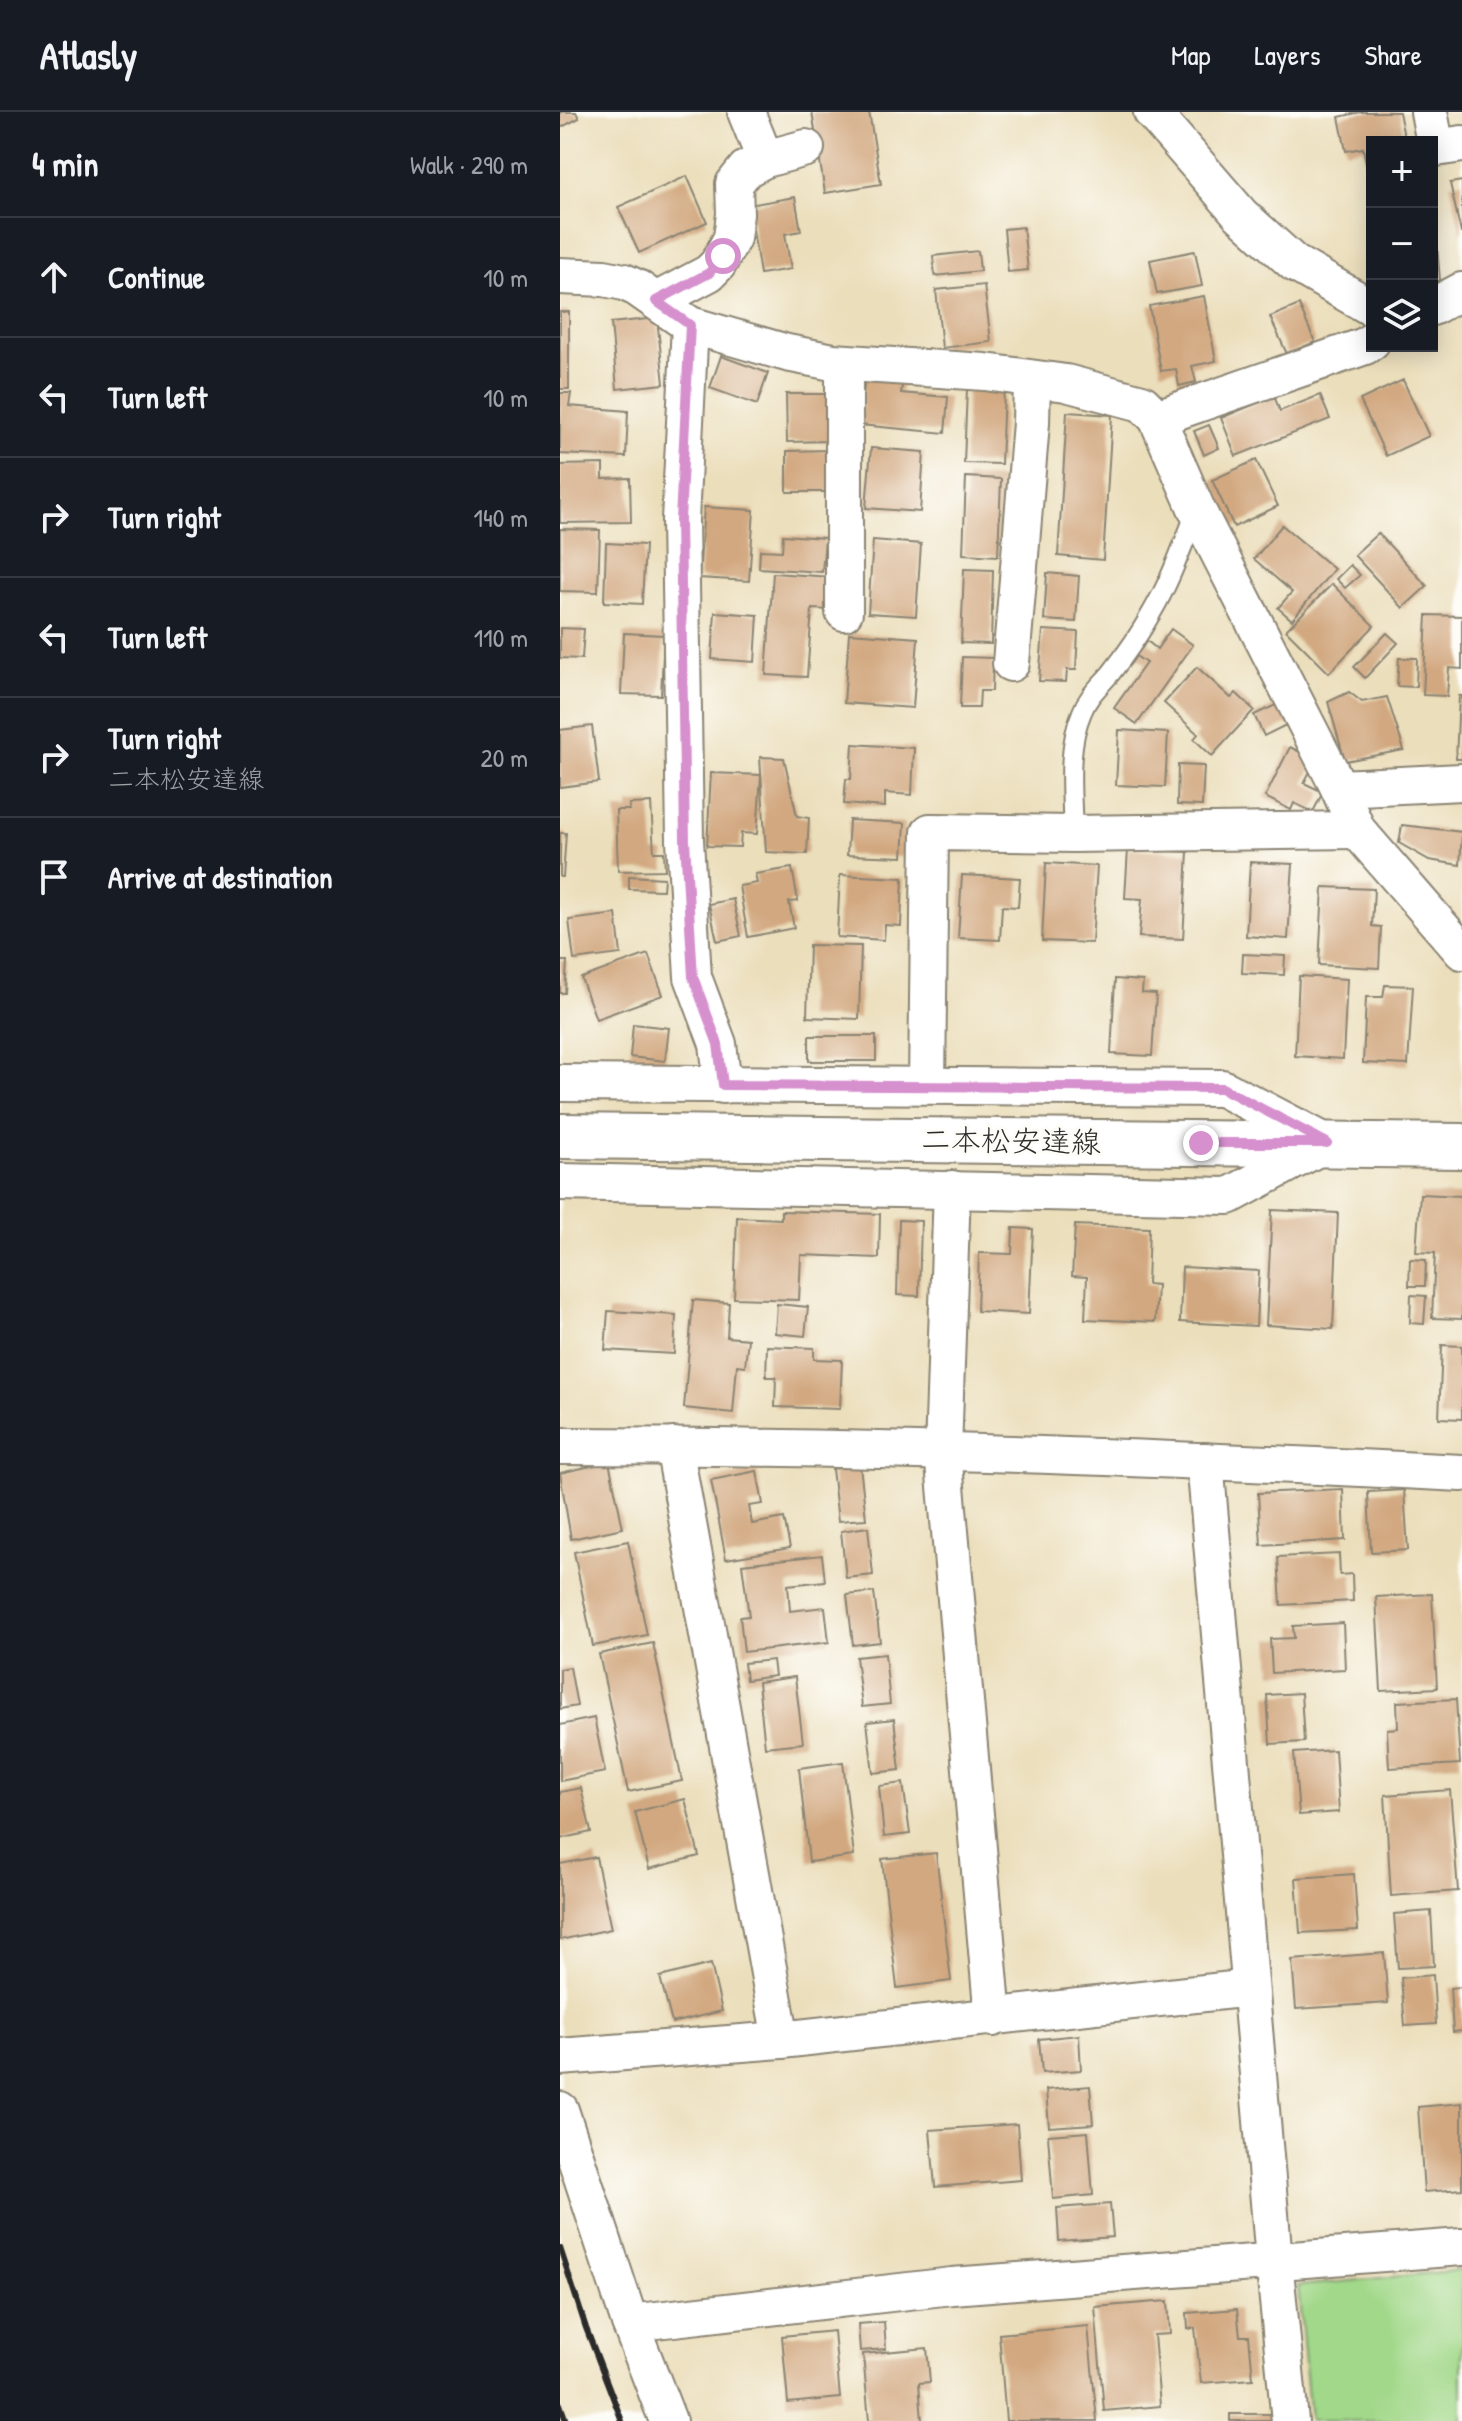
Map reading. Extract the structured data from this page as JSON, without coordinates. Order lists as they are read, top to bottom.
{
  "streets": {
    "main road": ["二本松安達線"]
  },
  "page": {
    "header": "Atlasly",
    "nav": ["Map", "Layers", "Share"],
    "heading": ["4 min", "Walk · 290 m"],
    "map_buttons": ["+", "−"],
    "list": [
      ["Continue", "10 m"],
      ["Turn left", "10 m"],
      ["Turn right", "140 m"],
      ["Turn left", "110 m"],
      ["Turn right", "二本松安達線", "20 m"],
      "Arrive at destination"
    ]
  }
}
